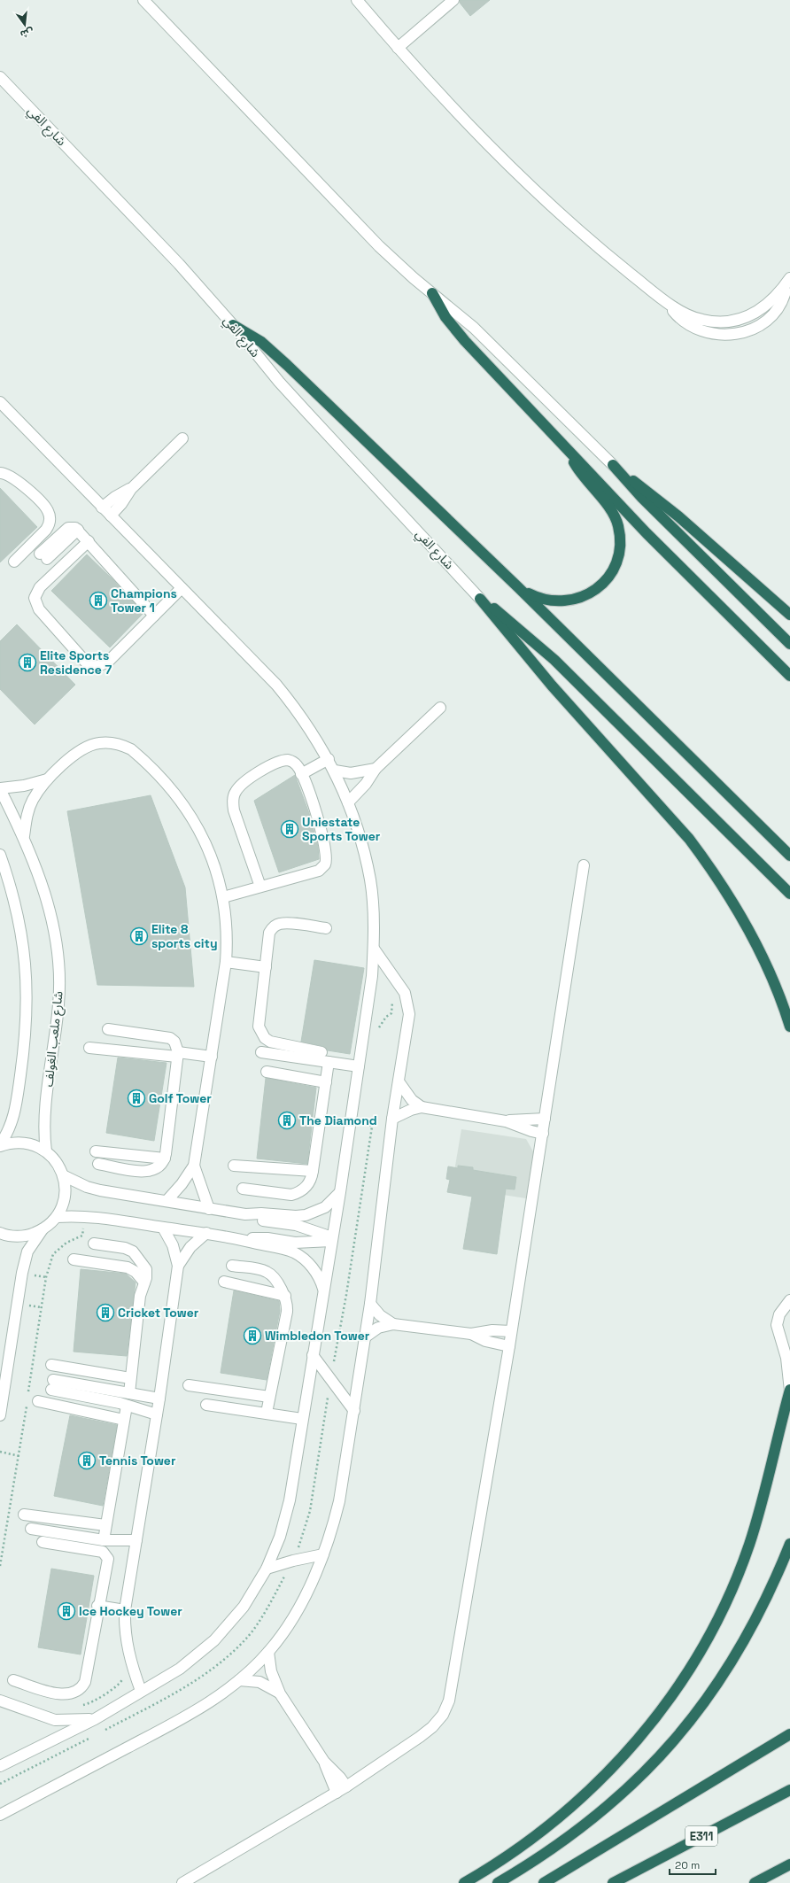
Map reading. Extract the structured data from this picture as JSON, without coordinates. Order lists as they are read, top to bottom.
{
  "streets": {
    "highway": ["E311"],
    "street": ["شارع الفي", "شارع ملعب الغولف"]
  },
  "places": {
    "building": [
      "Champions Tower 1",
      "Elite Sports Residence 7",
      "Uniestate Sports Tower",
      "Elite 8 sports city",
      "Golf Tower",
      "The Diamond",
      "Cricket Tower",
      "Wimbledon Tower",
      "Tennis Tower",
      "Ice Hockey Tower"
    ]
  },
  "scale_bar": "20 m",
  "north": "bottom"
}
